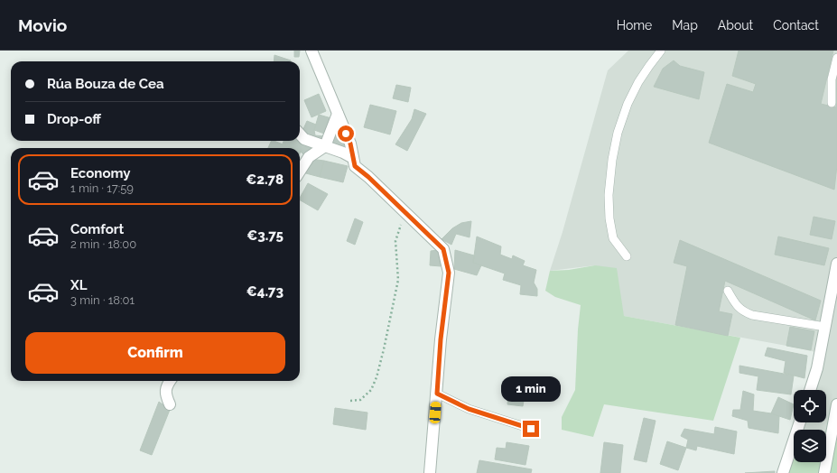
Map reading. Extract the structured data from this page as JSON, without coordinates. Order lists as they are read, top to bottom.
{
  "page": {
    "header": "Movio",
    "nav": [
      "Home",
      "Map",
      "About",
      "Contact"
    ],
    "banner": ["Rúa Bouza de Cea", "Drop-off"],
    "list": [
      {
        "name": "Economy",
        "note": "1 min · 17:59",
        "value": "€2.78"
      },
      {
        "name": "Comfort",
        "note": "2 min · 18:00",
        "value": "€3.75"
      },
      {
        "name": "XL",
        "note": "3 min · 18:01",
        "value": "€4.73"
      }
    ],
    "buttons": "Confirm",
    "bubble": "1 min"
  }
}
